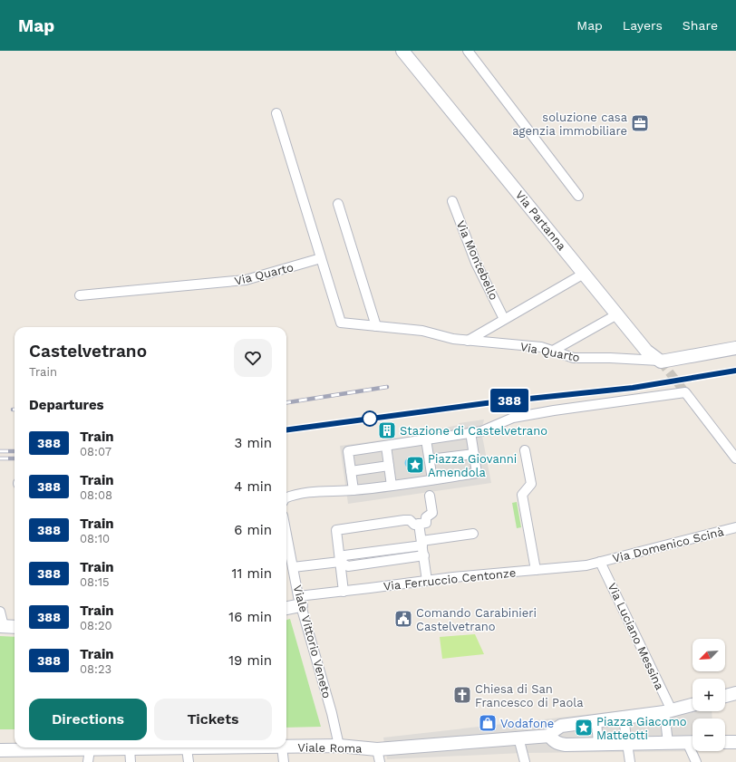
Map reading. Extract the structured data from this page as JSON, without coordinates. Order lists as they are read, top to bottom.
{
  "streets": {
    "main road": ["Via Partanna", "Viale Roma"],
    "street": [
      "Via Montebello",
      "Via Quarto",
      "Via Domenico Scinà",
      "Via Ferruccio Centonze",
      "Via Luciano Messina",
      "Viale Vittorio Veneto"
    ]
  },
  "crossings": [
    ["Via Partanna", "Via Quarto"],
    ["Via Domenico Scinà", "Via Ferruccio Centonze"],
    ["Via Domenico Scinà", "Via Luciano Messina"],
    ["Via Ferruccio Centonze", "Via Luciano Messina"],
    ["Via Ferruccio Centonze", "Viale Vittorio Veneto"],
    ["Viale Vittorio Veneto", "Viale Roma"]
  ],
  "places": {
    "office": ["soluzione casa agenzia immobiliare"],
    "building": ["Stazione di Castelvetrano"],
    "place": ["Piazza Giovanni Amendola", "Piazza Giacomo Matteotti"],
    "public building": ["Comando Carabinieri Castelvetrano"],
    "church": ["Chiesa di San Francesco di Paola"],
    "shop": ["Vodafone"]
  },
  "north": "bottom left",
  "page": {
    "header": "Map",
    "nav": ["Map", "Layers", "Share"],
    "on_map": "388",
    "heading": [
      ["Castelvetrano", "Train"],
      "Departures"
    ],
    "list": [
      {
        "mark": "388",
        "name": "Train",
        "note": "08:07",
        "value": "3 min"
      },
      {
        "mark": "388",
        "name": "Train",
        "note": "08:08",
        "value": "4 min"
      },
      {
        "mark": "388",
        "name": "Train",
        "note": "08:10",
        "value": "6 min"
      },
      {
        "mark": "388",
        "name": "Train",
        "note": "08:15",
        "value": "11 min"
      },
      {
        "mark": "388",
        "name": "Train",
        "note": "08:20",
        "value": "16 min"
      },
      {
        "mark": "388",
        "name": "Train",
        "note": "08:23",
        "value": "19 min"
      }
    ],
    "map_buttons": ["+", "−"],
    "buttons": ["Directions", "Tickets"]
  }
}
